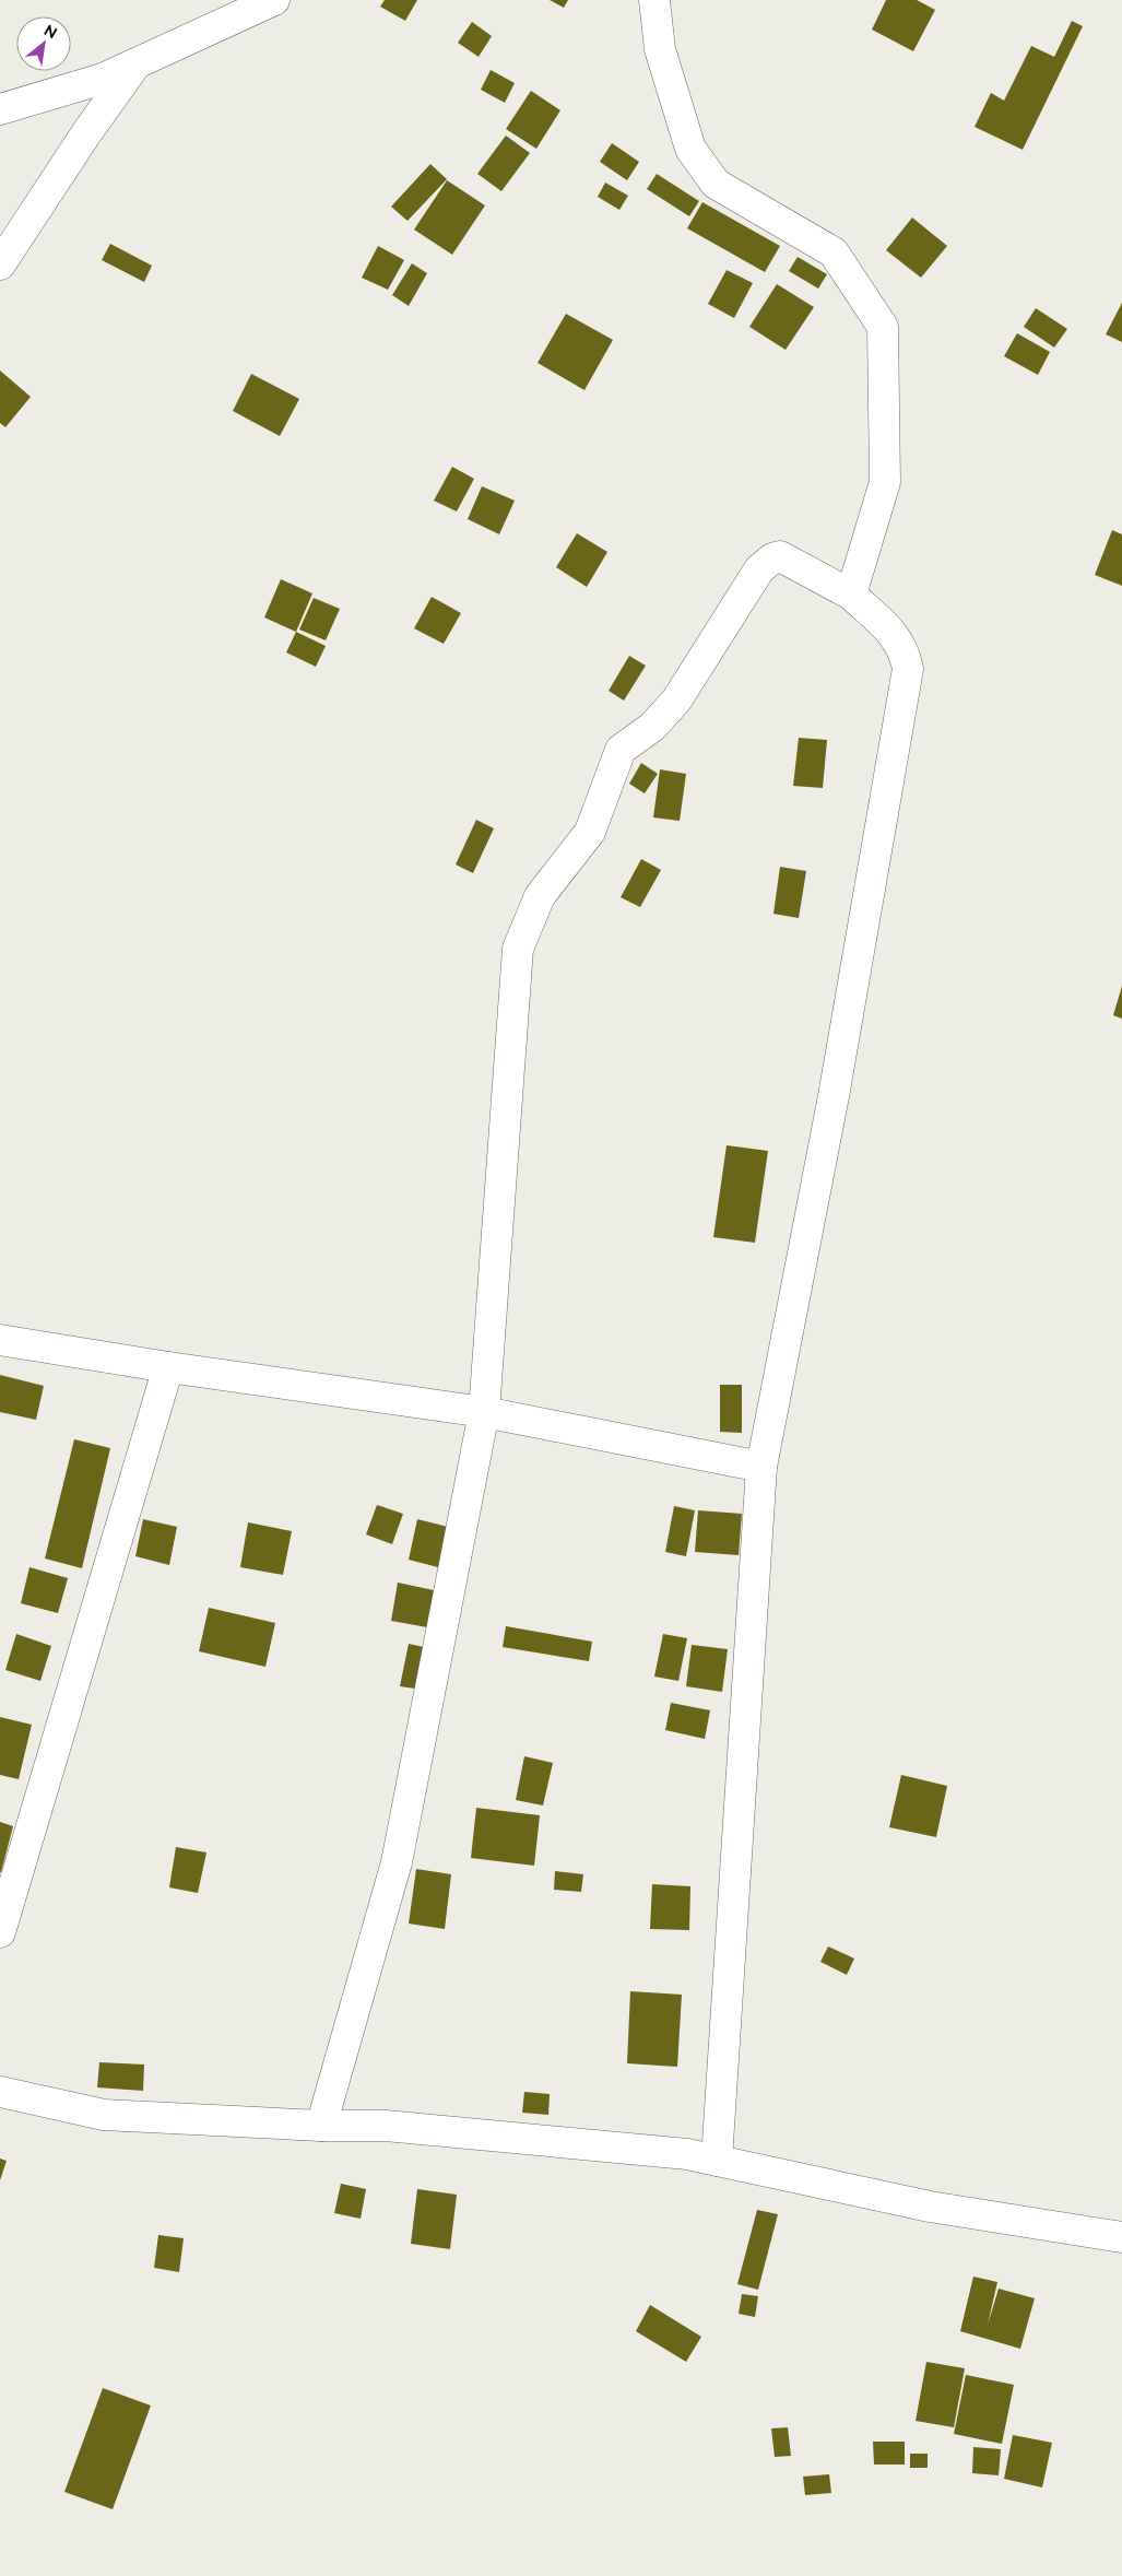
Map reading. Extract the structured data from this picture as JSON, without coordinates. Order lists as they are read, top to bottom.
{
  "north": "top right"
}
